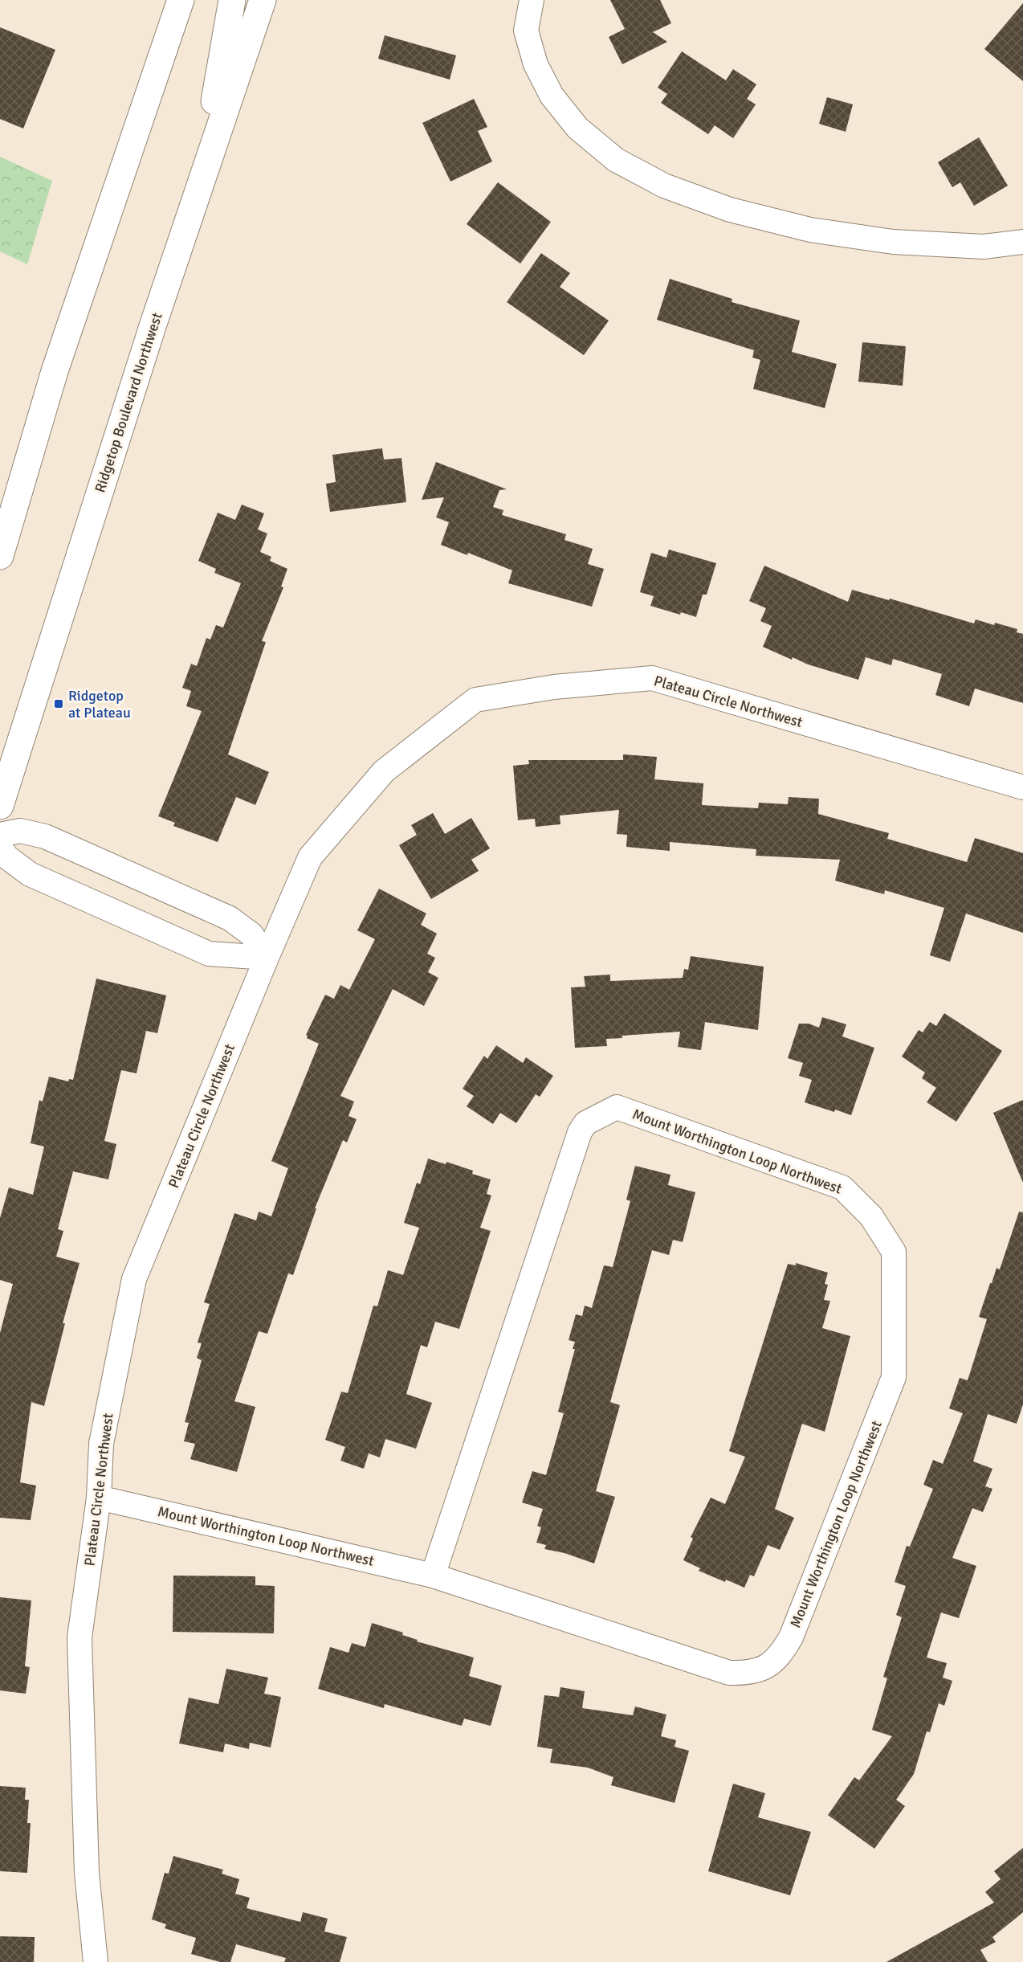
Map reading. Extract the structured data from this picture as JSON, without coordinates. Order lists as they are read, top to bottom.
{
  "streets": {
    "main road": ["Ridgetop Boulevard Northwest"],
    "street": ["Plateau Circle Northwest", "Mount Worthington Loop Northwest"]
  },
  "crossings": [
    ["Plateau Circle Northwest", "Mount Worthington Loop Northwest"]
  ],
  "places": {
    "transit": ["Ridgetop at Plateau"]
  }
}
